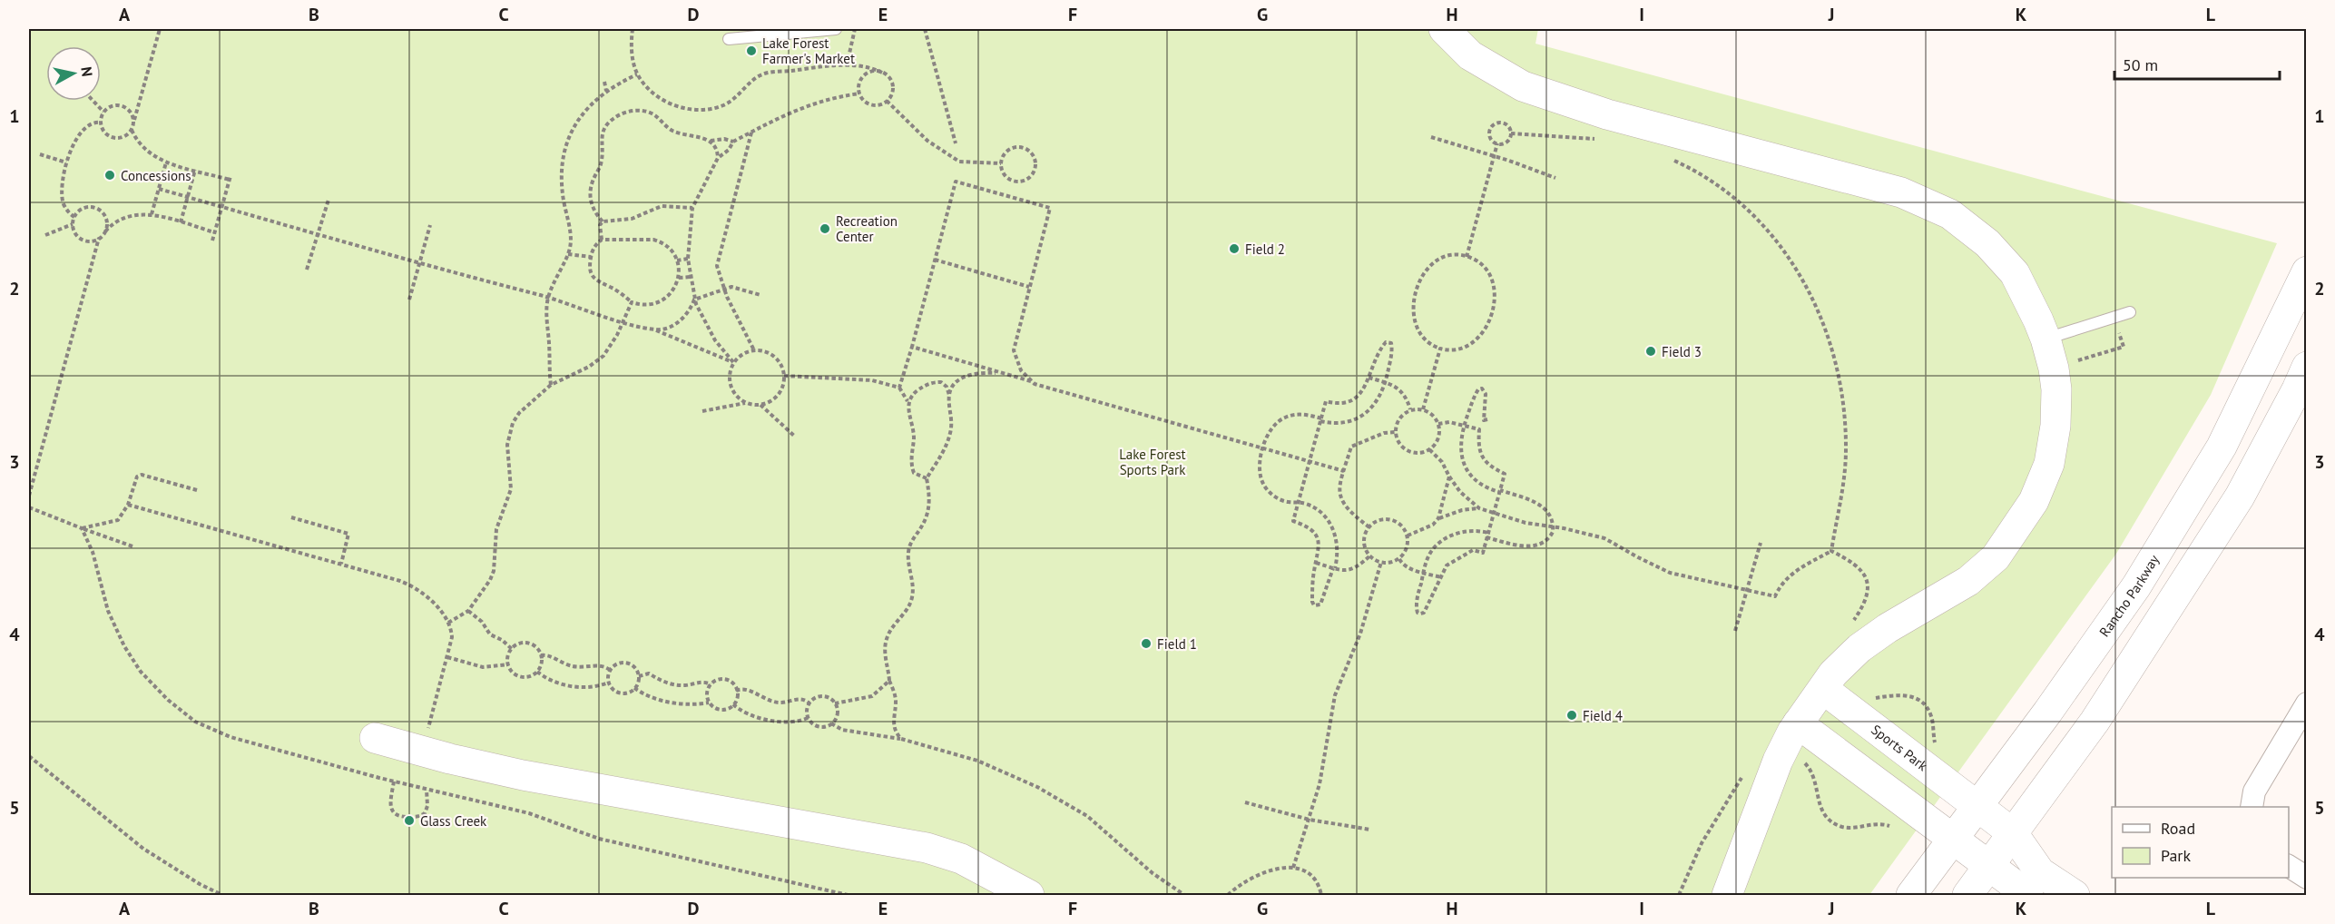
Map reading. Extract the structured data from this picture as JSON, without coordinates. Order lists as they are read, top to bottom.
{
  "streets": {
    "street": ["Rancho Parkway", "Sports Park"]
  },
  "crossings": [
    ["Rancho Parkway", "Sports Park"]
  ],
  "parks": ["Lake Forest Sports Park"],
  "places": [
    "Lake Forest Farmer's Market",
    "Concessions",
    "Recreation Center",
    "Field 2",
    "Field 3",
    "Field 1",
    "Field 4",
    "Glass Creek"
  ],
  "legend": ["Road", "Park"],
  "scale_bar": "50 m",
  "north": "right",
  "grid": {
    "columns": [
      "A",
      "B",
      "C",
      "D",
      "E",
      "F",
      "G",
      "H",
      "I",
      "J",
      "K",
      "L"
    ],
    "rows": [
      "1",
      "2",
      "3",
      "4",
      "5"
    ]
  }
}
